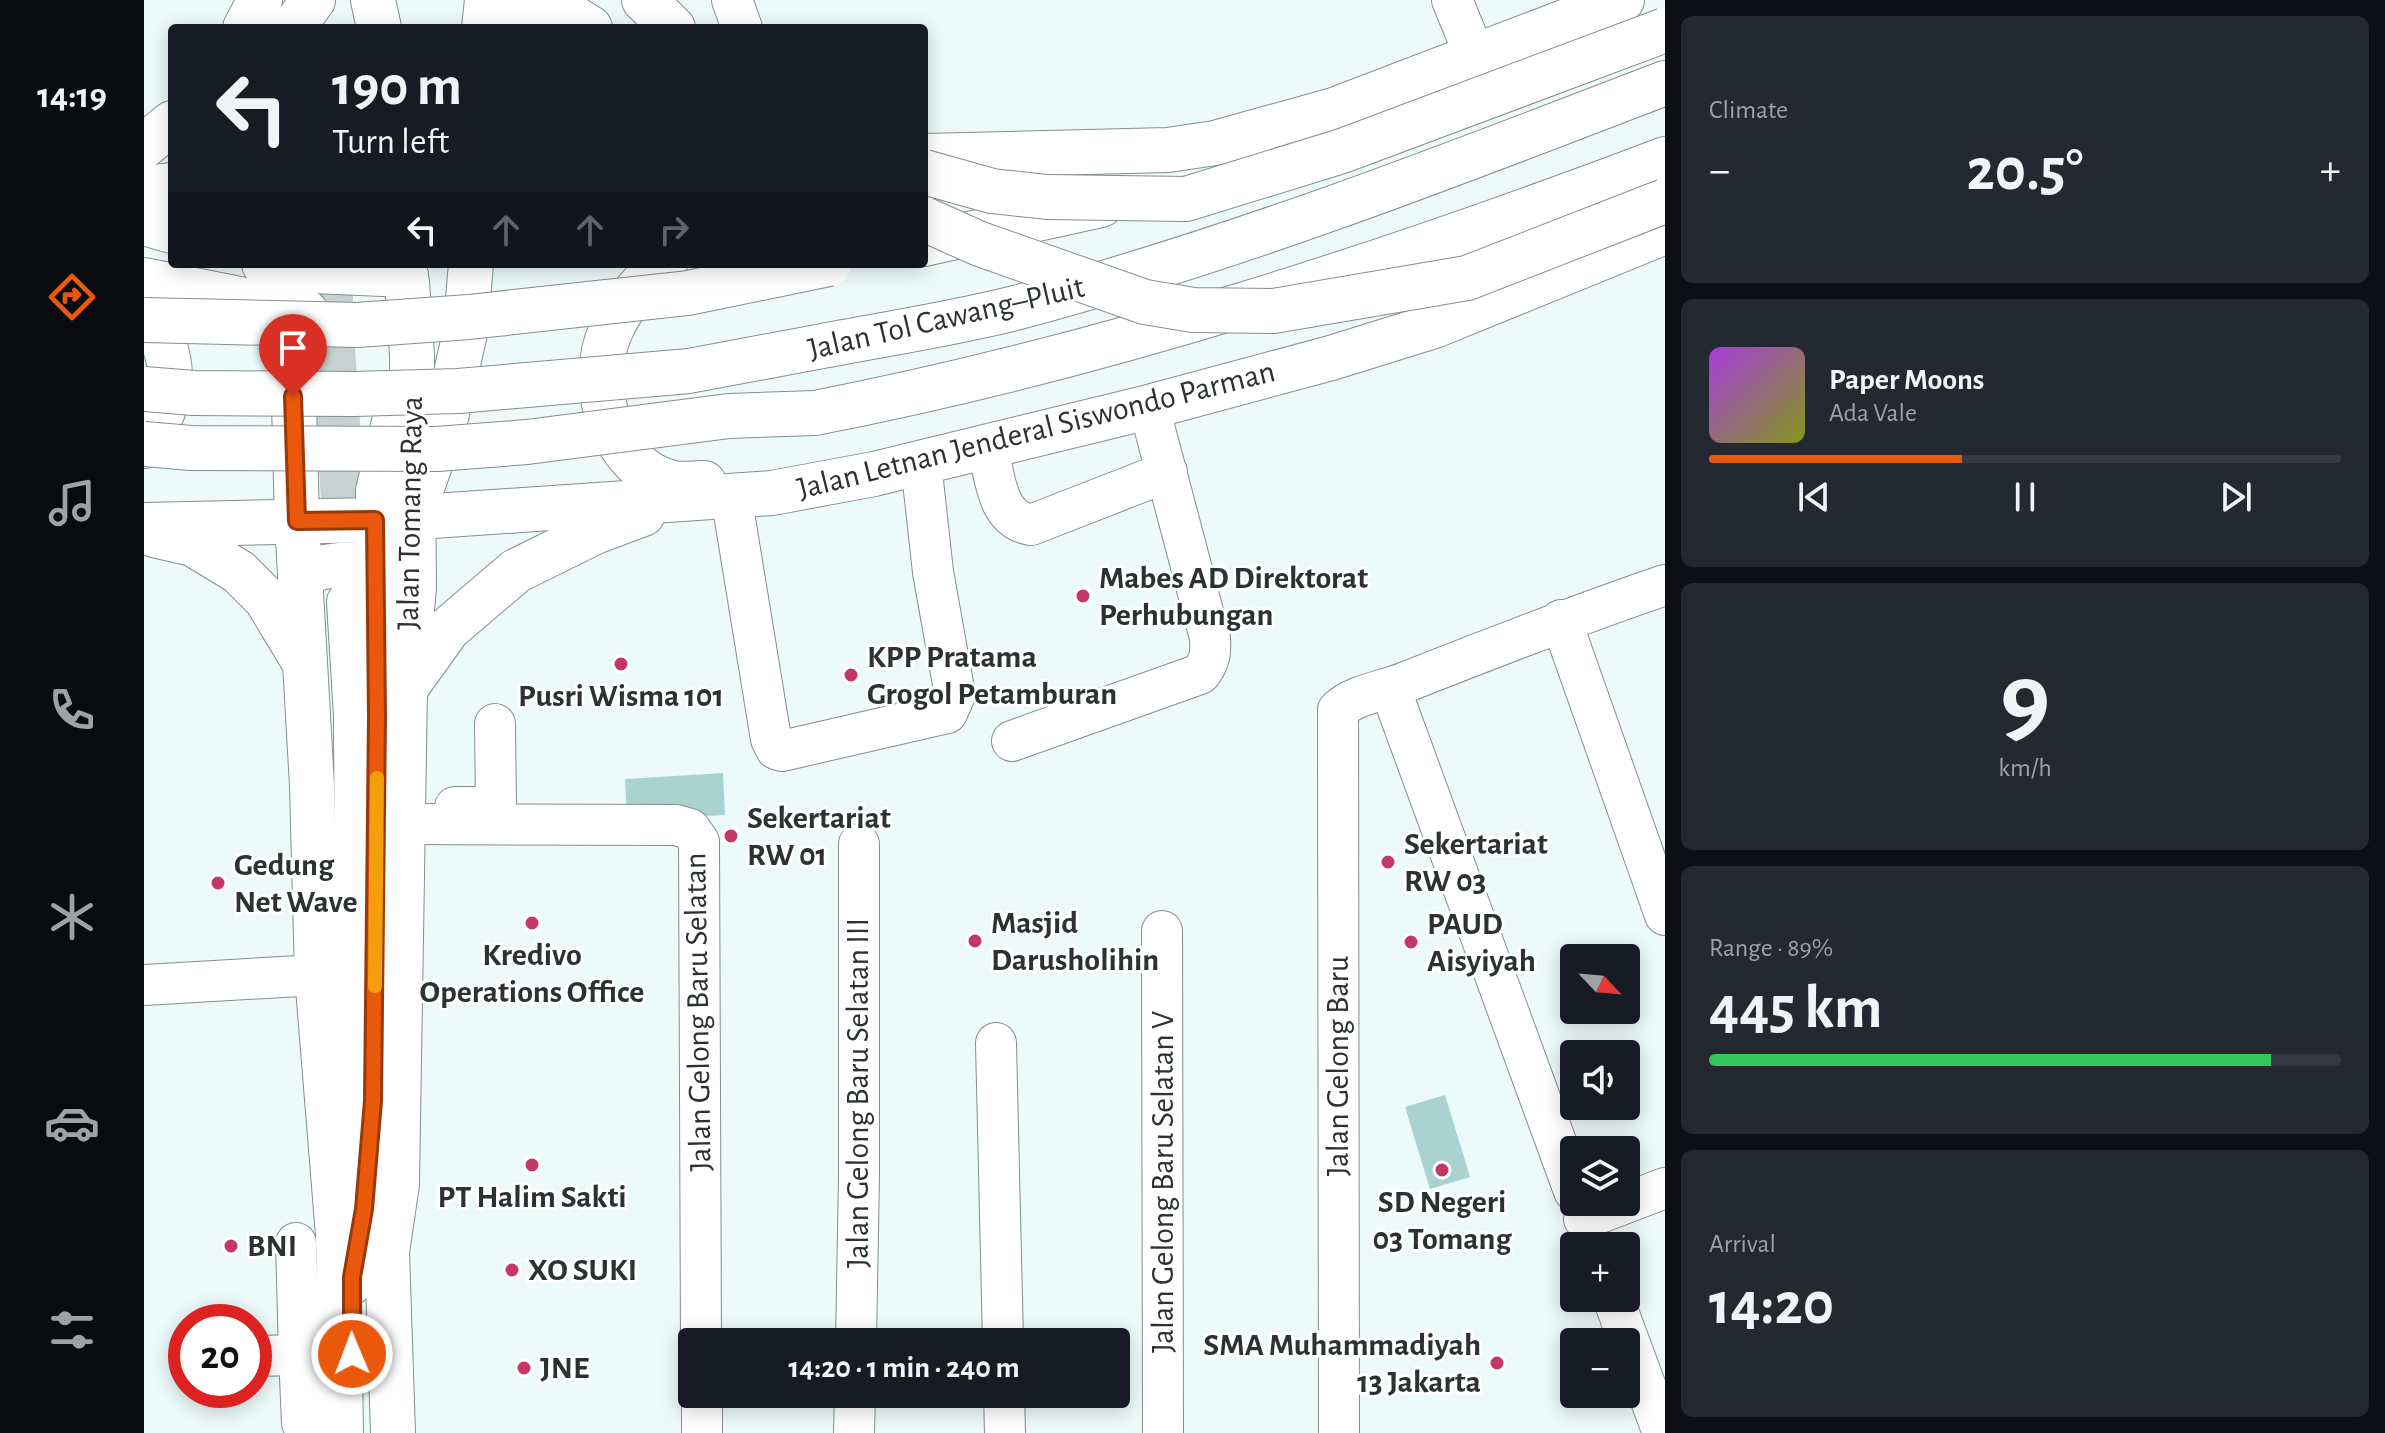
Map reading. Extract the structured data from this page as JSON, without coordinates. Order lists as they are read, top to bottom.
{
  "streets": {
    "main road": ["Jalan Tol Cawang–Pluit", "Jalan Letnan Jenderal Siswondo Parman", "Jalan Tomang Raya"],
    "street": [
      "Jalan Gelong Baru Selatan",
      "Jalan Gelong Baru",
      "Jalan Gelong Baru Selatan III",
      "Jalan Gelong Baru Selatan V"
    ]
  },
  "crossings": [
    ["Jalan Letnan Jenderal Siswondo Parman", "Jalan Tomang Raya"],
    ["Jalan Tomang Raya", "Jalan Gelong Baru Selatan"]
  ],
  "places": [
    "Mabes AD Direktorat Perhubungan",
    "Pusri Wisma 101",
    "KPP Pratama Grogol Petamburan",
    "Sekertariat RW 01",
    "Sekertariat RW 03",
    "Gedung Net Wave",
    "Kredivo Operations Office",
    "Masjid Darusholihin",
    "PAUD Aisyiyah",
    "PT Halim Sakti",
    "SD Negeri 03 Tomang",
    "BNI",
    "XO SUKI",
    "SMA Muhammadiyah 13 Jakarta",
    "JNE"
  ],
  "north": "bottom right",
  "page": {
    "tabs": "14:19",
    "tile": [
      "Climate",
      ["9", "km/h"],
      ["Range · 89%", "445 km"],
      ["Arrival", "14:20"]
    ],
    "turn": ["190 m", "Turn left"],
    "heat": ["−", "20.5°", "+"],
    "song": ["Paper Moons", "Ada Vale"],
    "map_buttons": ["+", "−"],
    "limit": "20",
    "trip": "14:20 · 1 min · 240 m"
  }
}
